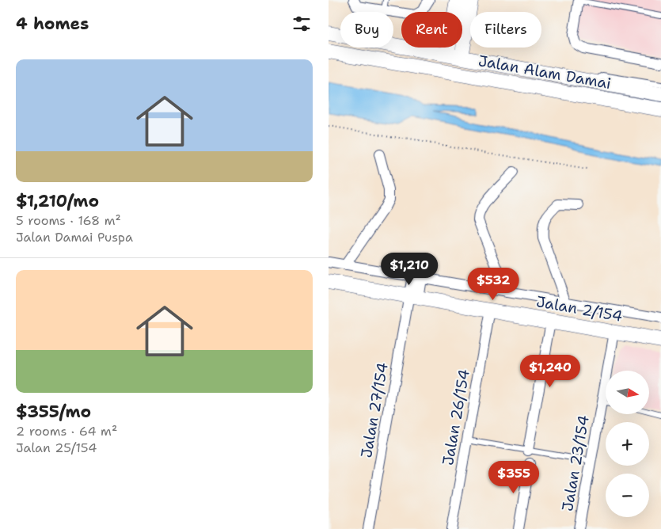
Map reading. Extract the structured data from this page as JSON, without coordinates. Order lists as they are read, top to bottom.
{
  "streets": {
    "main road": ["Jalan Alam Damai", "Jalan 2/154"],
    "street": ["Jalan 27/154", "Jalan 26/154", "Jalan 23/154"]
  },
  "crossings": [
    ["Jalan 2/154", "Jalan 27/154"],
    ["Jalan 2/154", "Jalan 26/154"],
    ["Jalan 2/154", "Jalan 23/154"]
  ],
  "north": "right",
  "page": {
    "heading": "4 homes",
    "chip": ["Buy", "Rent", "Filters"],
    "list": [
      {
        "name": "$1,210/mo",
        "note": "5 rooms · 168 m² · Jalan Damai Puspa"
      },
      {
        "name": "$355/mo",
        "note": "2 rooms · 64 m² · Jalan 25/154"
      }
    ],
    "price": [
      "$1,210",
      "$532",
      "$1,240",
      "$355"
    ],
    "map_buttons": ["+", "−"]
  }
}
